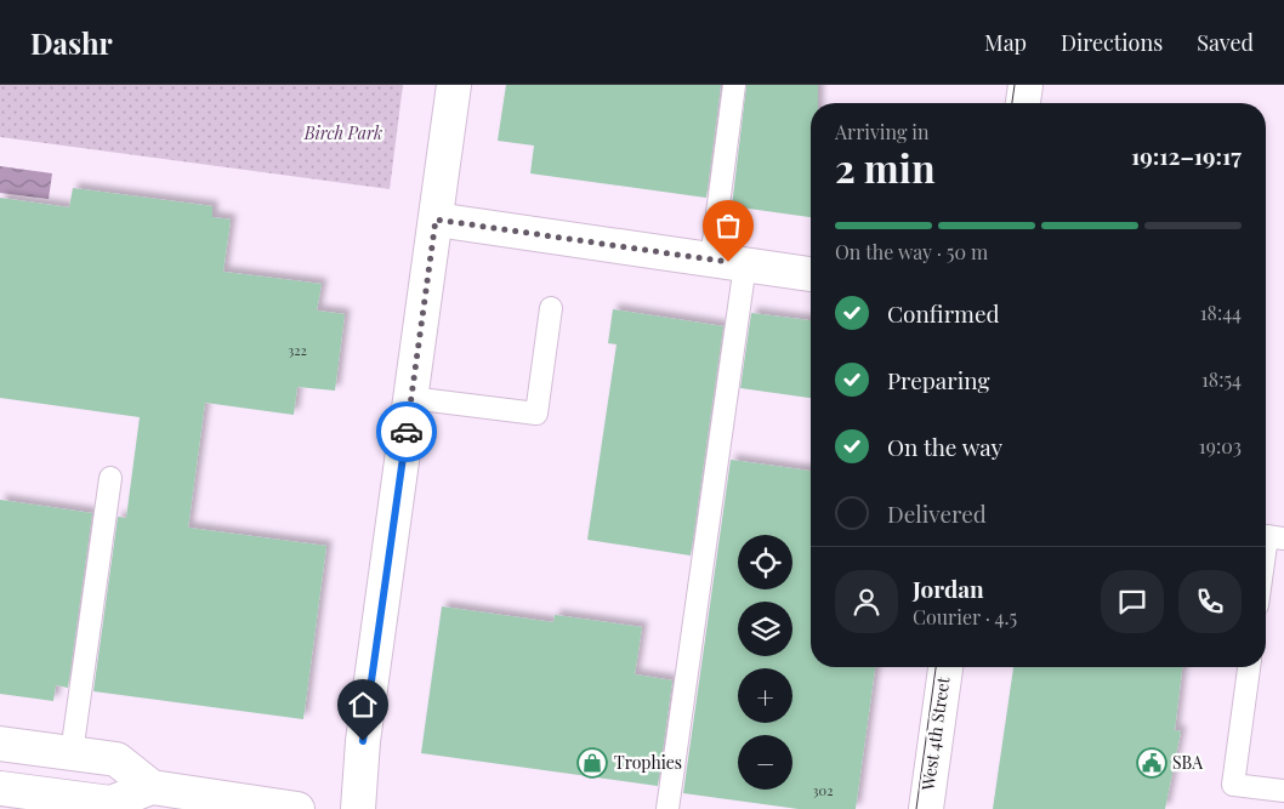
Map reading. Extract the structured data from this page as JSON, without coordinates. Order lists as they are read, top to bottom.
{
  "streets": {
    "street": ["West 4th Street"]
  },
  "parks": ["Birch Park"],
  "places": {
    "shop": ["Trophies"],
    "public building": ["SBA"]
  },
  "house_numbers": ["322", "302"],
  "page": {
    "header": "Dashr",
    "nav": ["Map", "Directions", "Saved"],
    "heading": ["2 min", "Arriving in", "19:12–19:17"],
    "panel": ["Jordan", "Courier · 4.5"],
    "bar": "On the way · 50 m",
    "list": [
      ["Confirmed", "18:44"],
      ["Preparing", "18:54"],
      ["On the way", "19:03"],
      "Delivered"
    ],
    "map_buttons": ["+", "−"]
  }
}
